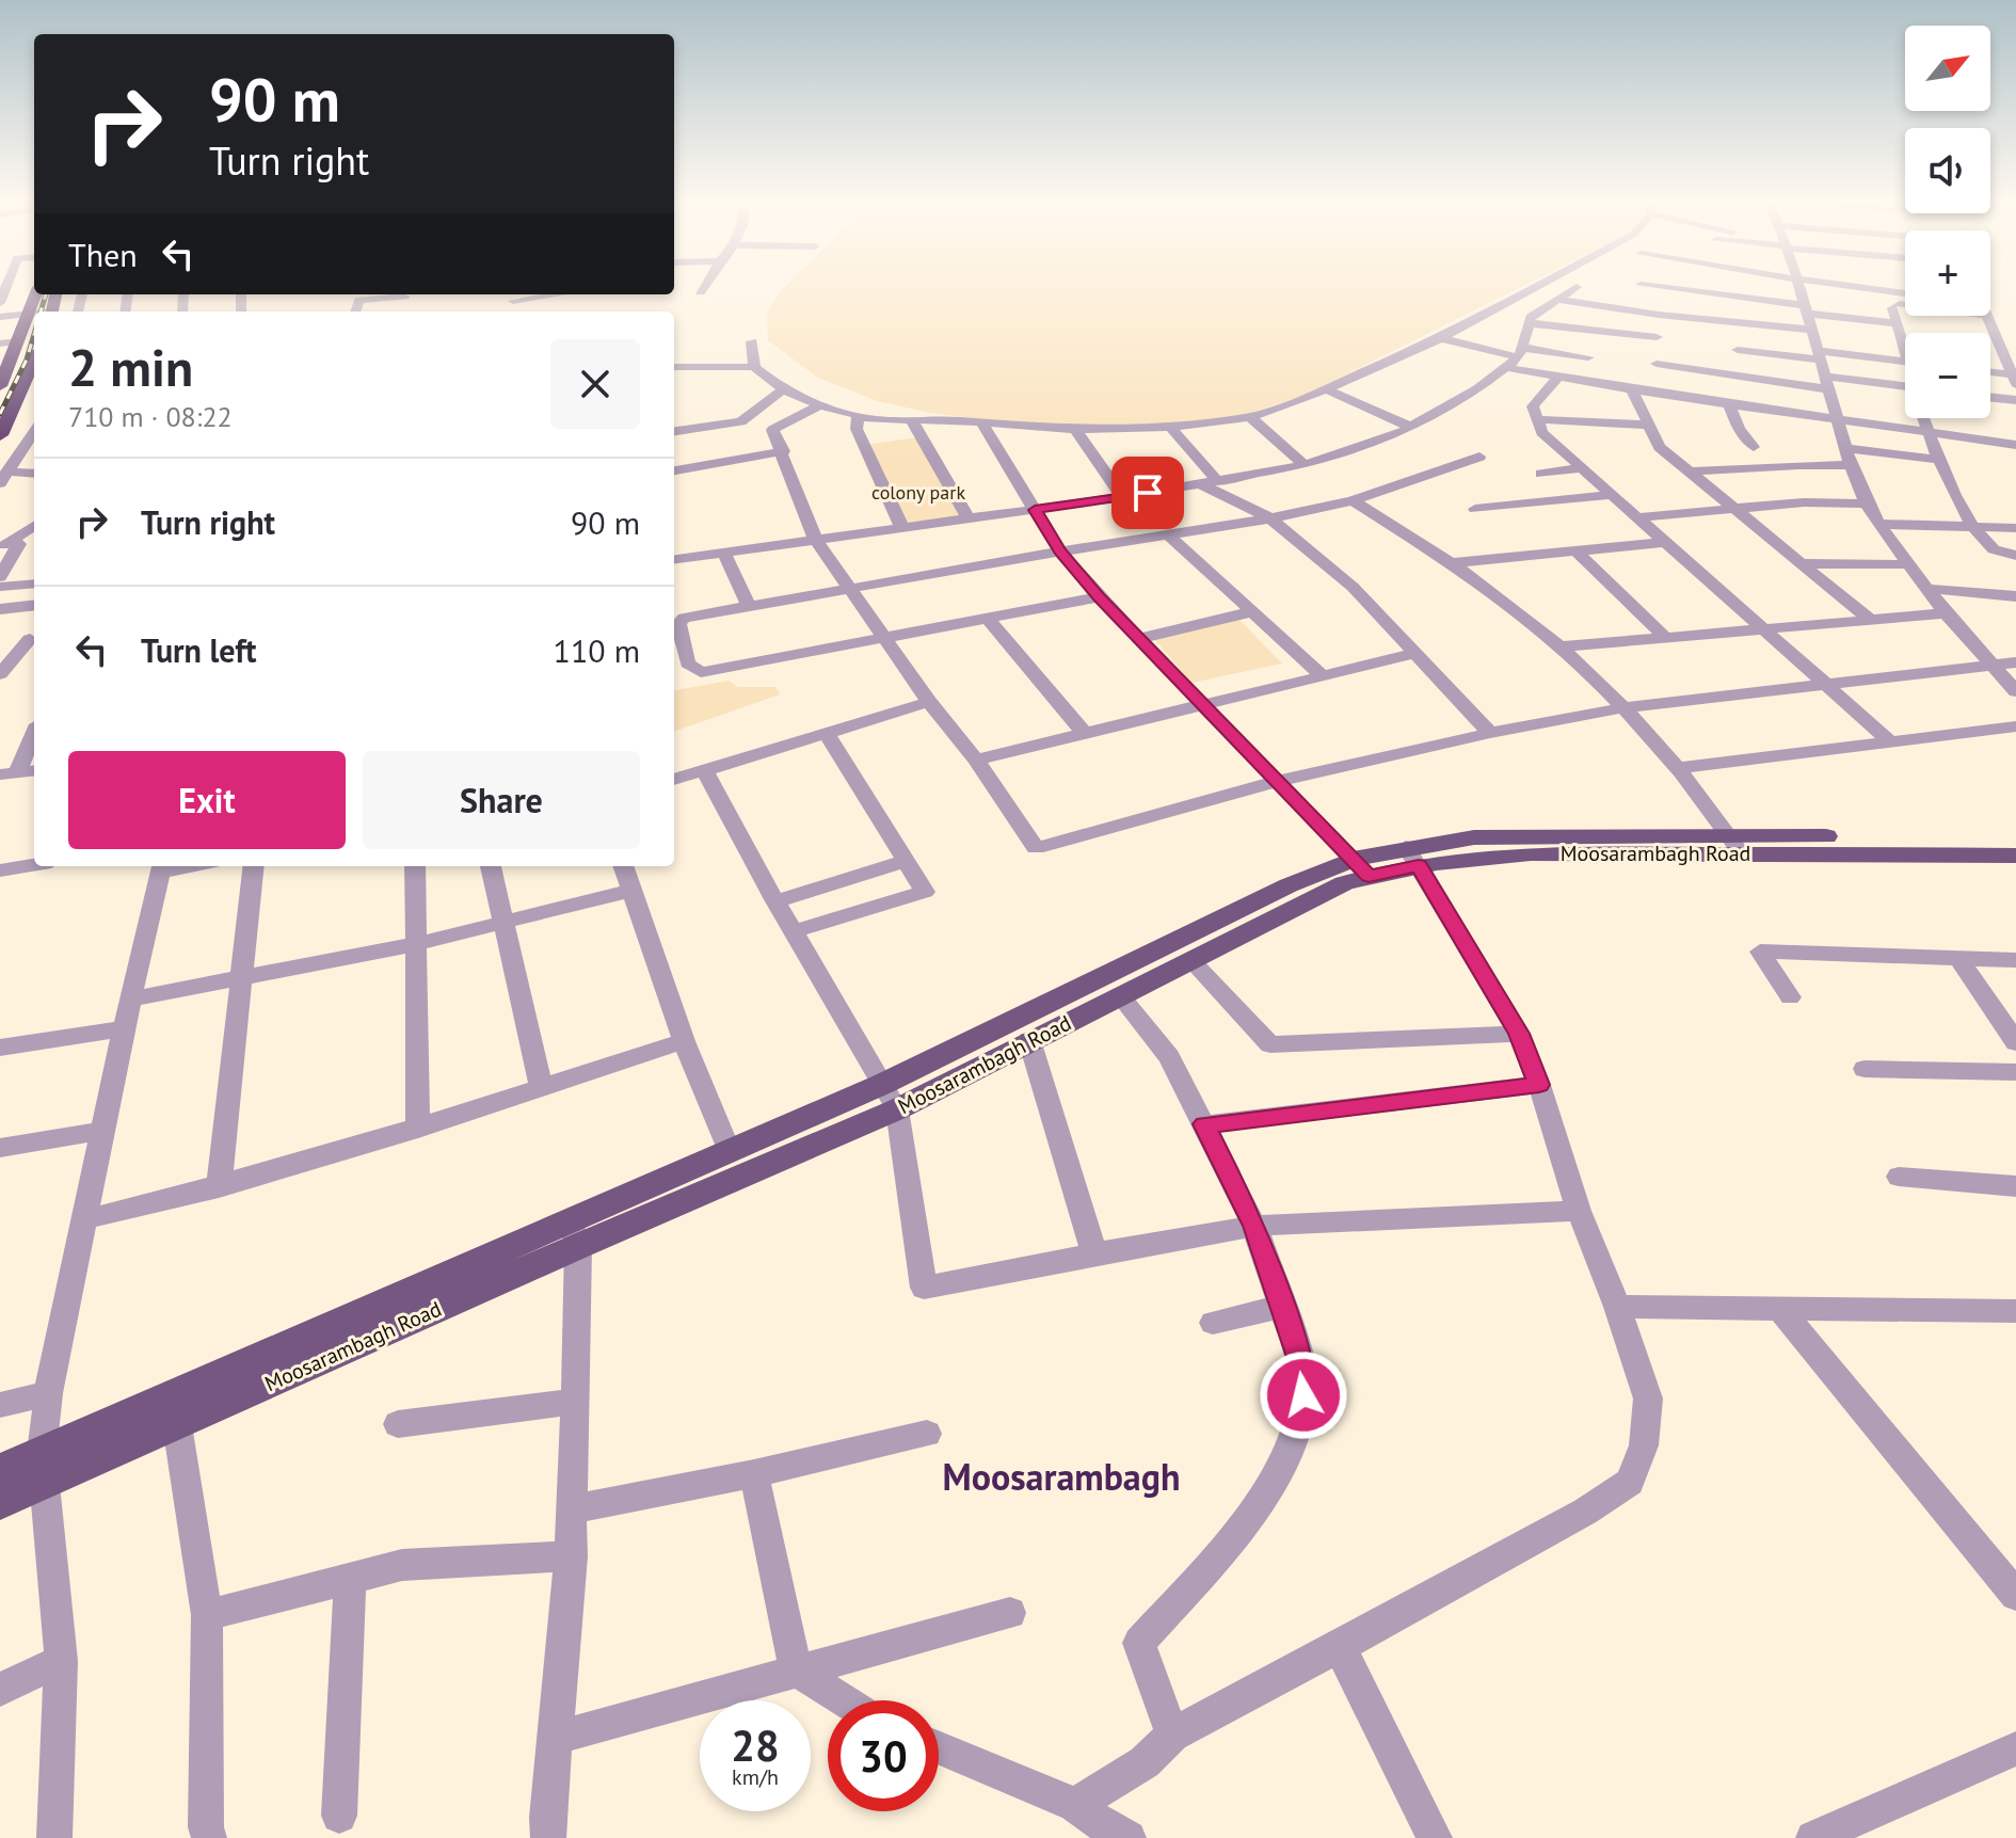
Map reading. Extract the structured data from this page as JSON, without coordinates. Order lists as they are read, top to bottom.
{
  "streets": {
    "main road": ["Moosarambagh Road"]
  },
  "districts": ["Moosarambagh"],
  "parks": ["colony park"],
  "north": "top right",
  "page": {
    "map_buttons": ["+", "−"],
    "turn": ["90 m", "Turn right"],
    "then": "Then",
    "heading": ["2 min", "710 m · 08:22"],
    "list": [
      {
        "name": "Turn right",
        "value": "90 m"
      },
      {
        "name": "Turn left",
        "value": "110 m"
      }
    ],
    "buttons": ["Exit", "Share"],
    "speed": "28 km/h",
    "limit": "30"
  }
}
